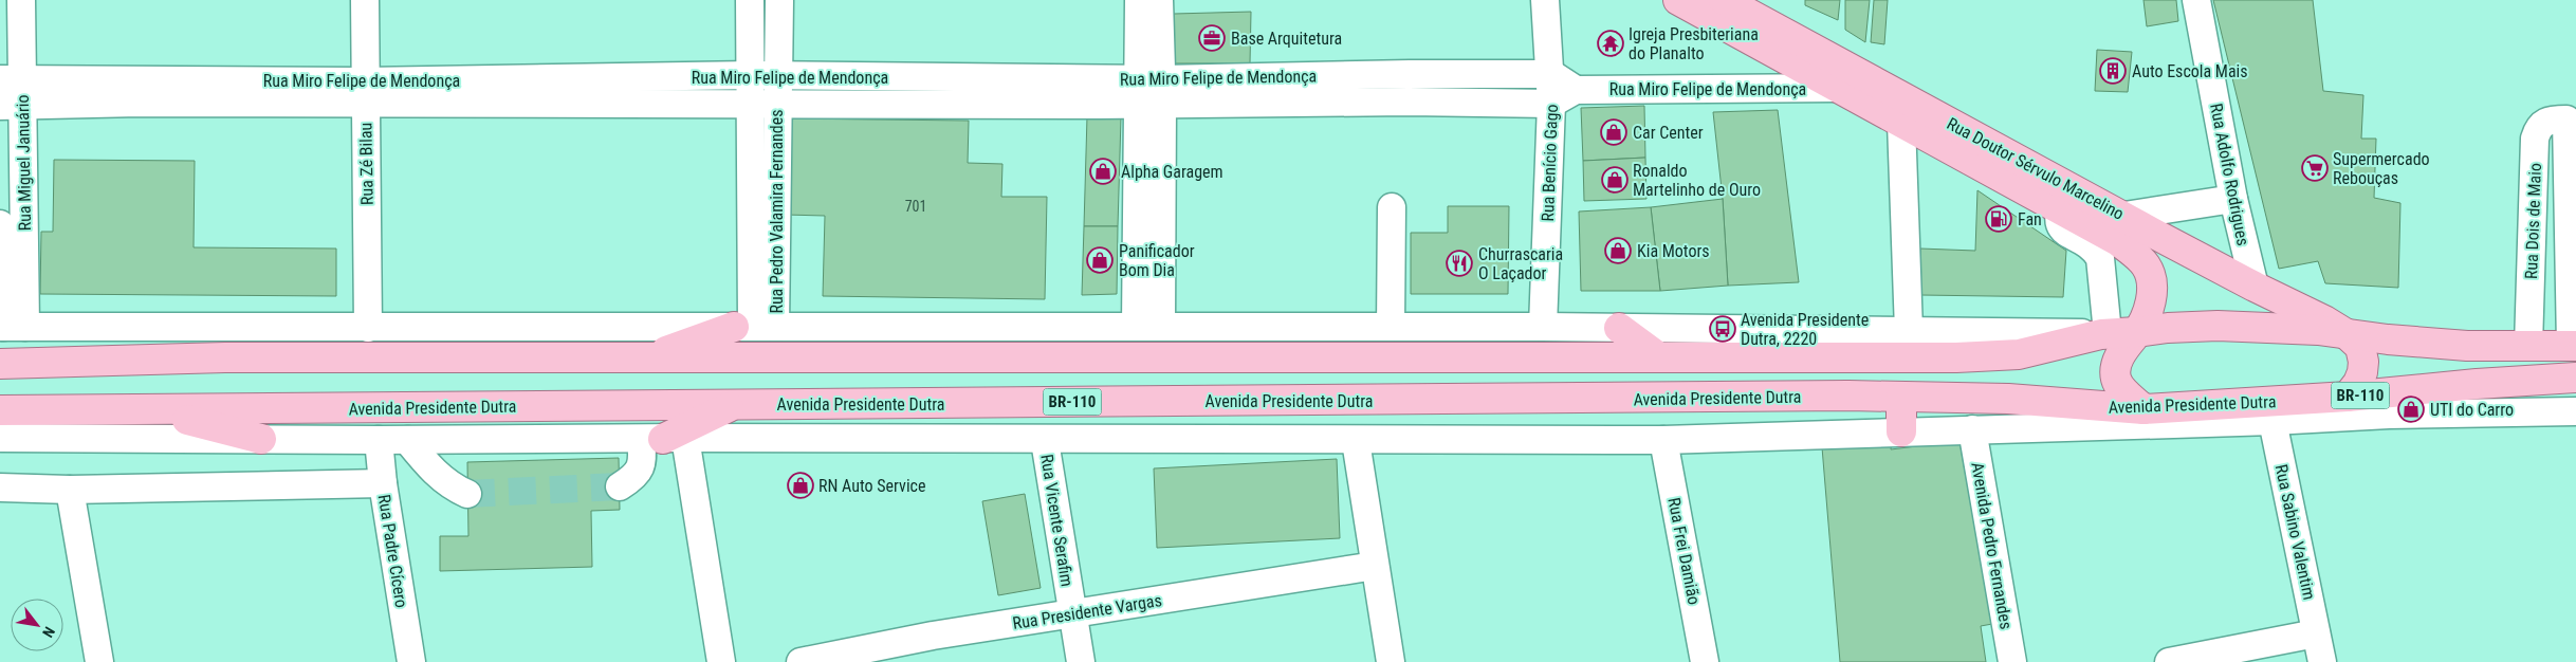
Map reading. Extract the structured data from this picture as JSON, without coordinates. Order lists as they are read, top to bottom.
{
  "streets": {
    "main road": ["Rua Doutor Sérvulo Marcelino", "BR-110", "Avenida Presidente Dutra"],
    "street": [
      "Rua Miro Felipe de Mendonça",
      "Rua Miguel Januário",
      "Rua Benício Gago",
      "Rua Zé Bilau",
      "Rua Adolfo Rodrigues",
      "Rua Pedro Valamira Fernandes",
      "Rua Dois de Maio",
      "Rua Vicente Serafim",
      "Rua Sabino Valentim",
      "Avenida Pedro Fernandes",
      "Rua Padre Cícero",
      "Rua Frei Damião",
      "Rua Presidente Vargas"
    ]
  },
  "crossings": [
    ["Rua Miro Felipe de Mendonça", "Rua Miguel Januário"],
    ["Rua Miro Felipe de Mendonça", "Rua Benício Gago"],
    ["Rua Miro Felipe de Mendonça", "Rua Zé Bilau"],
    ["Rua Miro Felipe de Mendonça", "Rua Doutor Sérvulo Marcelino"],
    ["Rua Miro Felipe de Mendonça", "Rua Pedro Valamira Fernandes"],
    ["Rua Doutor Sérvulo Marcelino", "Rua Adolfo Rodrigues"],
    ["Rua Doutor Sérvulo Marcelino", "Avenida Presidente Dutra"],
    ["Avenida Presidente Dutra", "Rua Vicente Serafim"],
    ["Avenida Presidente Dutra", "Rua Sabino Valentim"],
    ["Avenida Presidente Dutra", "Avenida Pedro Fernandes"],
    ["Avenida Presidente Dutra", "Rua Padre Cícero"],
    ["Avenida Presidente Dutra", "Rua Frei Damião"],
    ["Rua Vicente Serafim", "Rua Presidente Vargas"]
  ],
  "places": {
    "office": ["Base Arquitetura"],
    "temple": ["Igreja Presbiteriana do Planalto"],
    "building": ["Auto Escola Mais"],
    "shop": [
      "Car Center",
      "Alpha Garagem",
      "Ronaldo Martelinho de Ouro",
      "Kia Motors",
      "Panificador Bom Dia",
      "UTI do Carro",
      "RN Auto Service"
    ],
    "supermarket": ["Supermercado Rebouças"],
    "fuel station": ["Fan"],
    "restaurant": ["Churrascaria O Laçador"],
    "bus stop": ["Avenida Presidente Dutra, 2220"]
  },
  "house_numbers": ["701"],
  "north": "bottom right"
}
